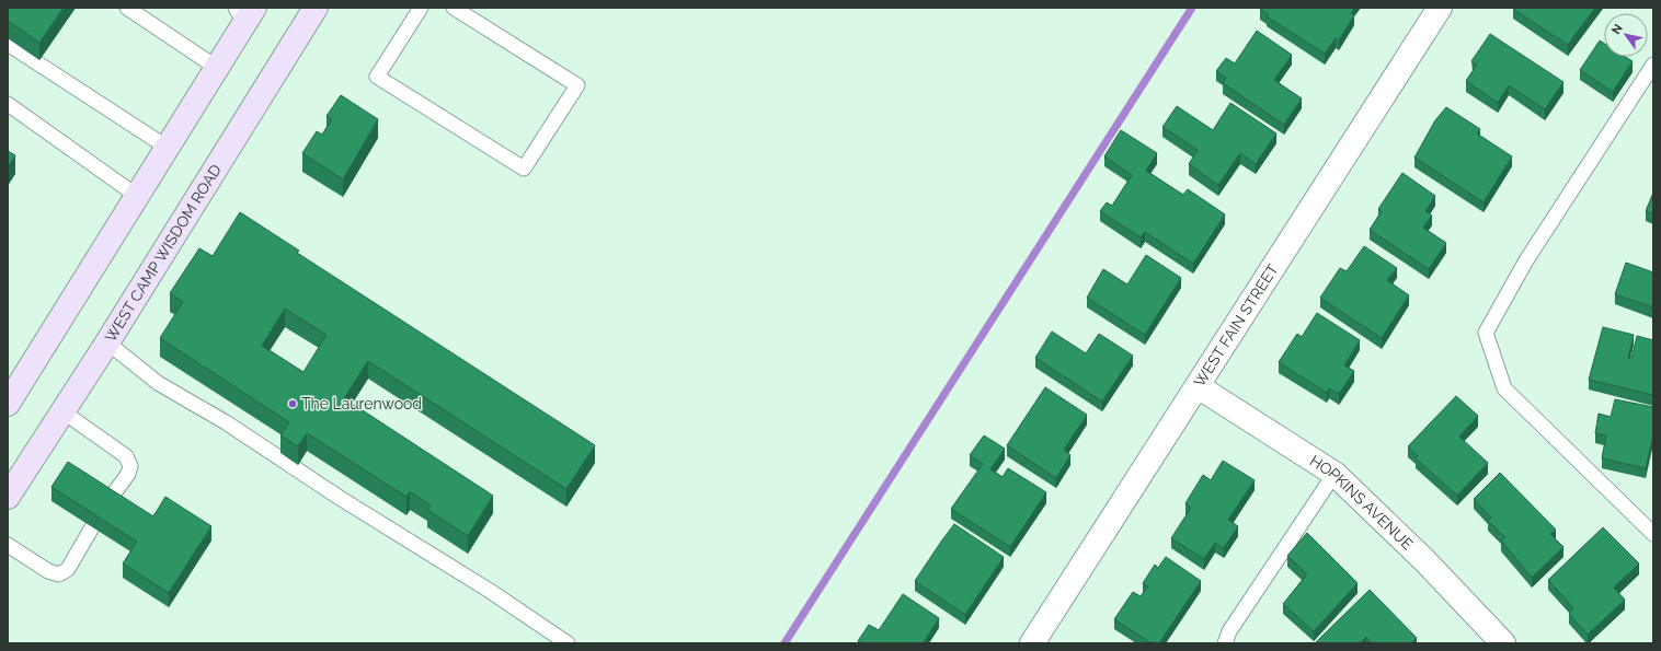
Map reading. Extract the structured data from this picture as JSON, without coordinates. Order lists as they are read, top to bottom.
{
  "streets": {
    "main road": ["WEST CAMP WISDOM ROAD"],
    "street": ["WEST FAIN STREET", "HOPKINS AVENUE"]
  },
  "crossings": [
    ["WEST FAIN STREET", "HOPKINS AVENUE"]
  ],
  "places": ["The Laurenwood"],
  "north": "top left"
}
